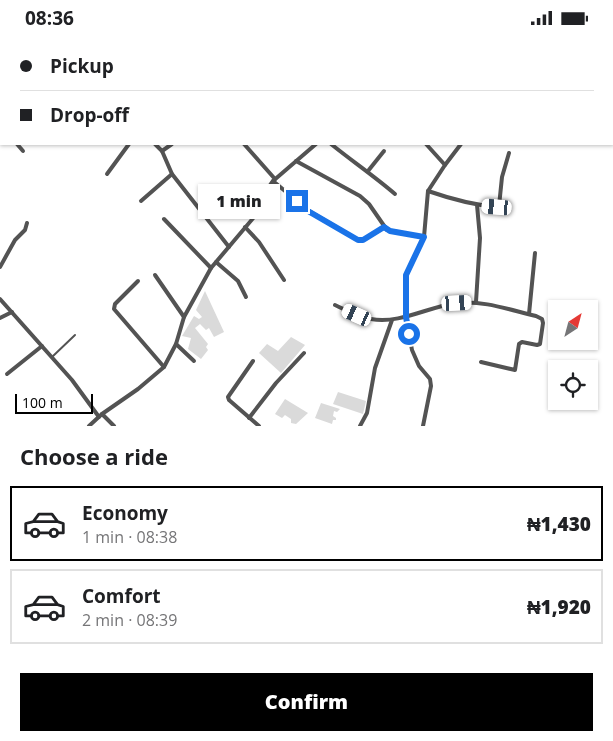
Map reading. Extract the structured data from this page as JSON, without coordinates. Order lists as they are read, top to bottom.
{
  "scale_bar": "100 m",
  "north": "top right",
  "page": {
    "status": "08:36",
    "banner": ["Pickup", "Drop-off"],
    "bubble": "1 min",
    "scale": "100 m",
    "heading": "Choose a ride",
    "list": [
      {
        "name": "Economy",
        "note": "1 min · 08:38",
        "value": "₦1,430"
      },
      {
        "name": "Comfort",
        "note": "2 min · 08:39",
        "value": "₦1,920"
      }
    ],
    "buttons": "Confirm"
  }
}
